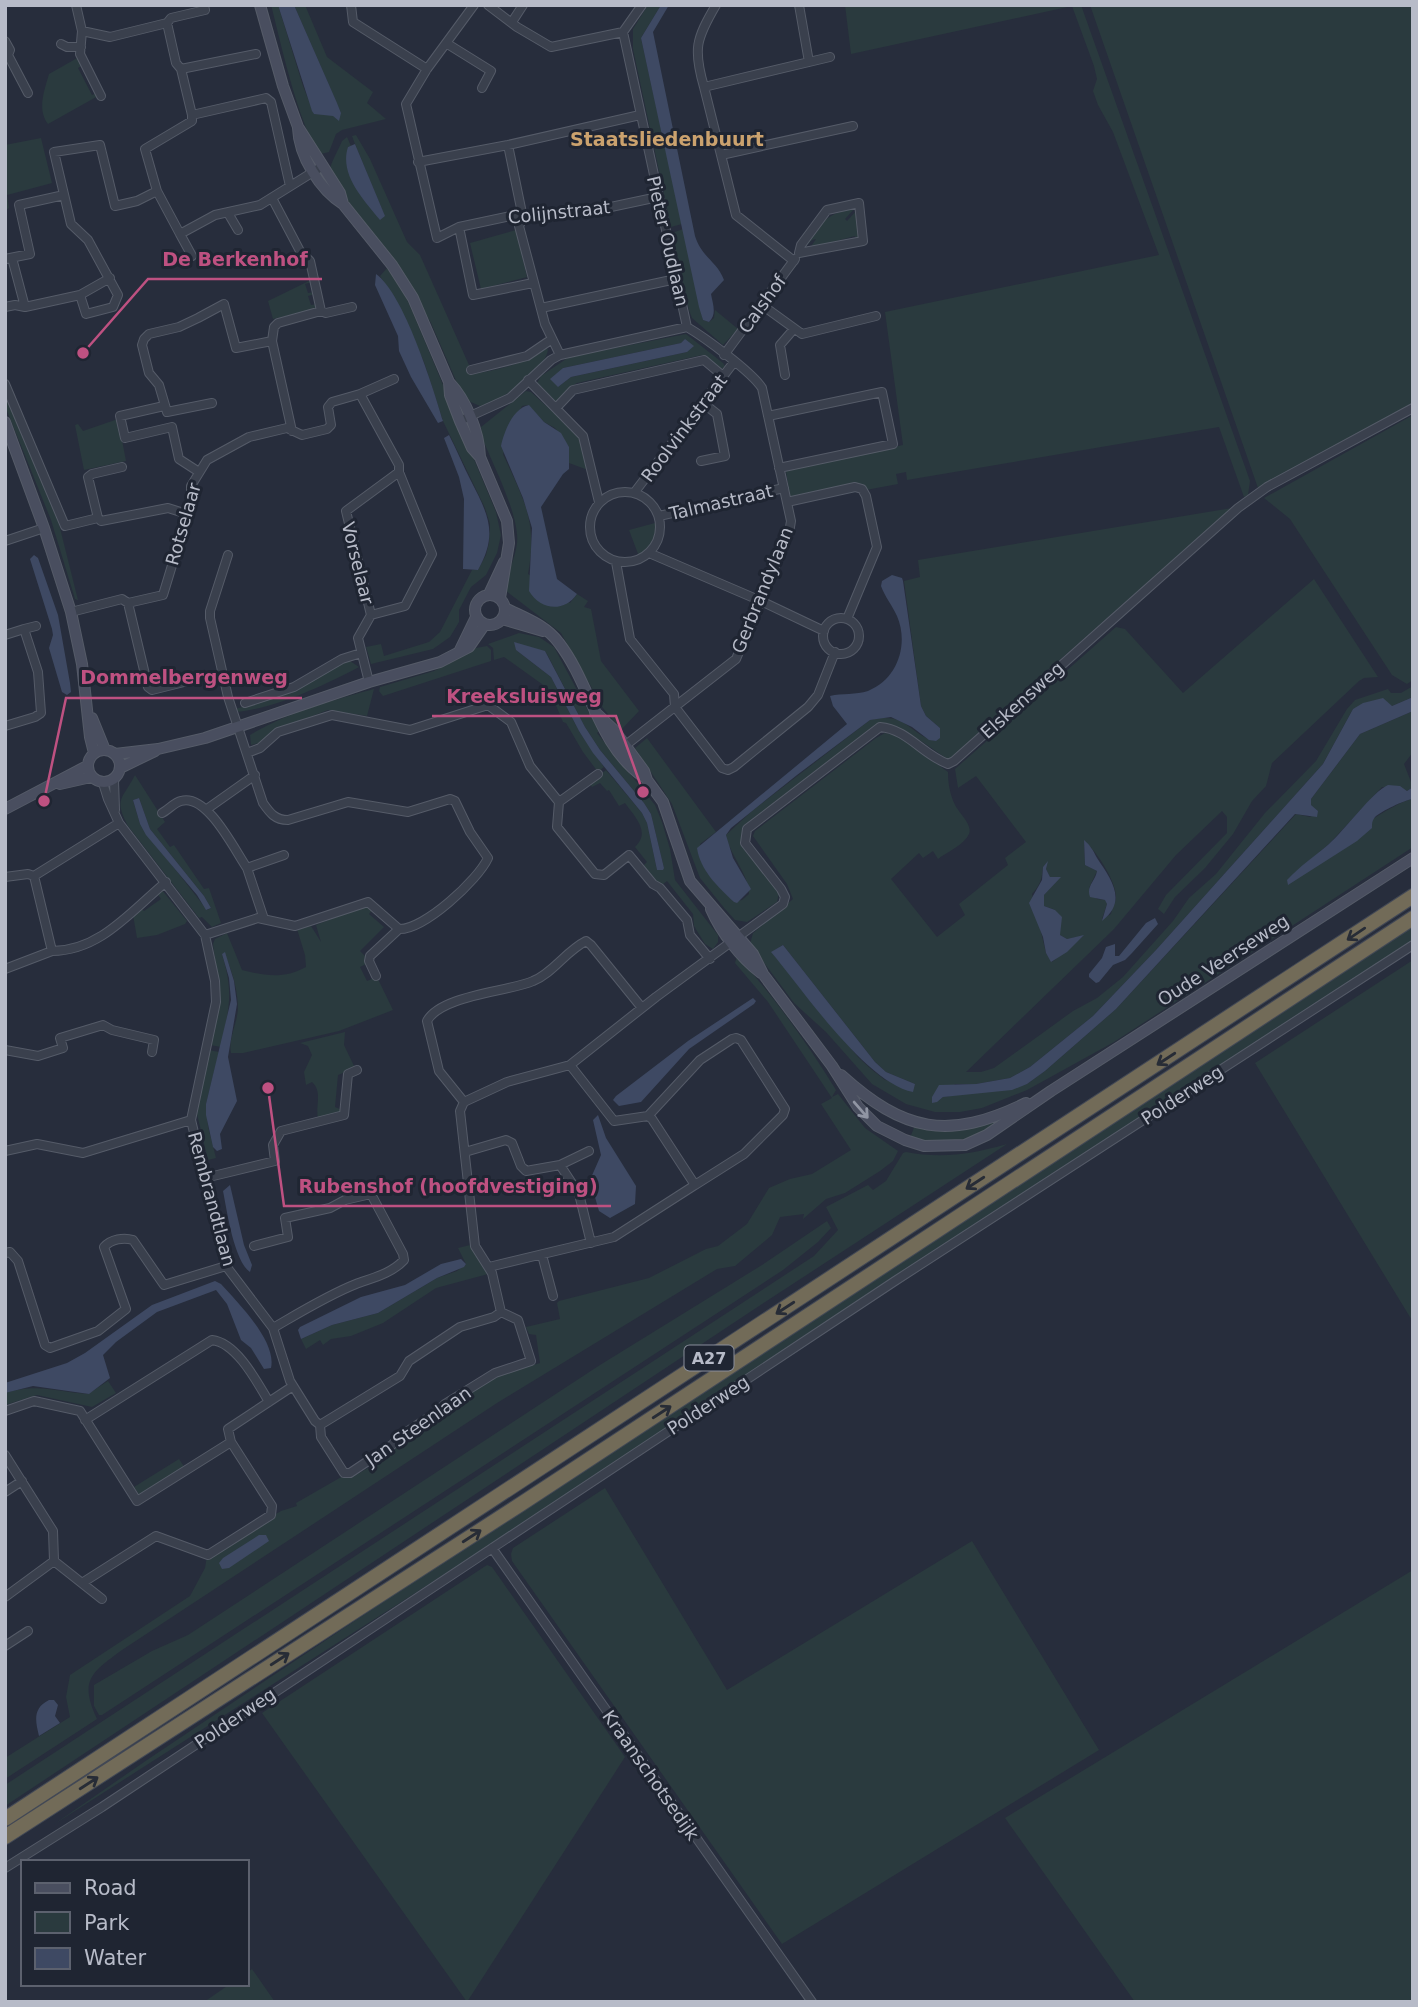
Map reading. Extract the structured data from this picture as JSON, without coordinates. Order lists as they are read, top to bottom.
{
  "streets": {
    "highway": ["A27"],
    "street": [
      "Colijnstraat",
      "Pieter Oudlaan",
      "Calshof",
      "Roolvinkstraat",
      "Talmastraat",
      "Rotselaar",
      "Vorselaar",
      "Gerbrandylaan",
      "Elskensweg",
      "Oude Veerseweg",
      "Polderweg",
      "Rembrandtlaan",
      "Jan Steenlaan",
      "Kraanschotsedijk"
    ]
  },
  "crossings": [
    ["Colijnstraat", "Pieter Oudlaan"],
    ["Pieter Oudlaan", "Gerbrandylaan"],
    ["Calshof", "Gerbrandylaan"],
    ["Roolvinkstraat", "Talmastraat"],
    ["Roolvinkstraat", "Gerbrandylaan"],
    ["Talmastraat", "Gerbrandylaan"],
    ["Polderweg", "Kraanschotsedijk"],
    ["Rembrandtlaan", "Jan Steenlaan"]
  ],
  "districts": ["Staatsliedenbuurt"],
  "places": [
    "De Berkenhof",
    "Kreeksluisweg",
    "Dommelbergenweg",
    "Rubenshof (hoofdvestiging)"
  ],
  "legend": ["Road", "Park", "Water"]
}
